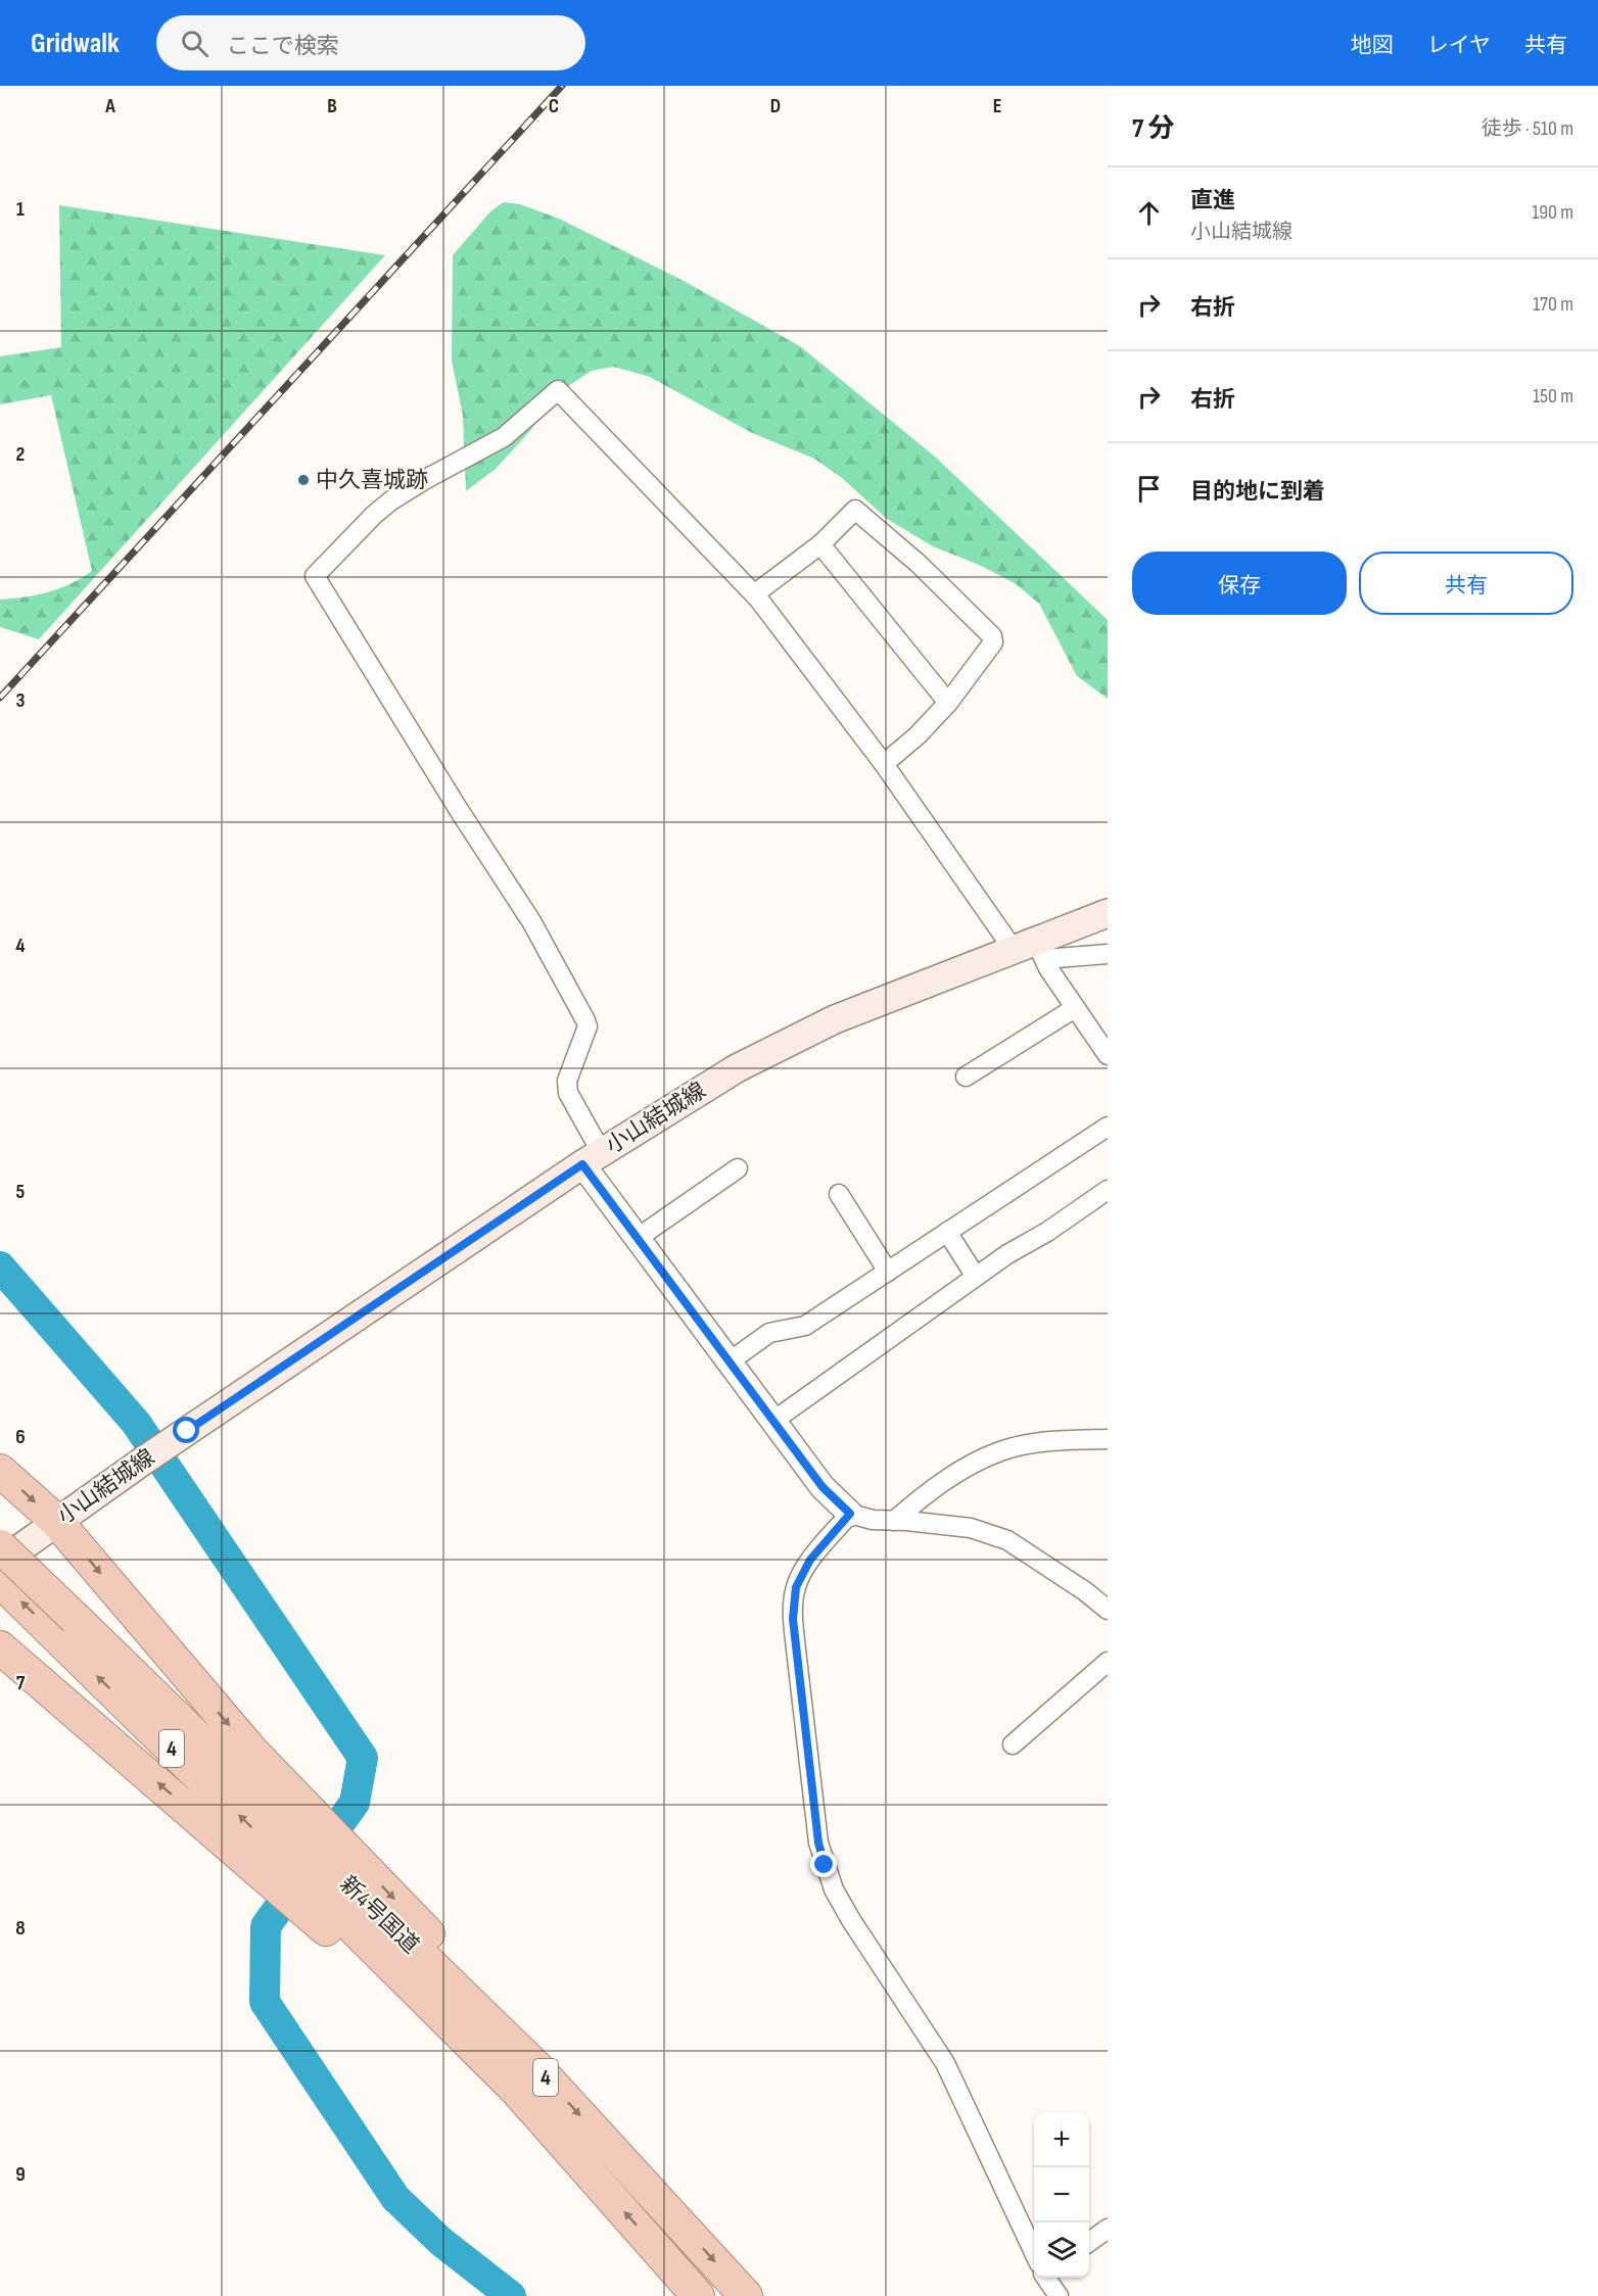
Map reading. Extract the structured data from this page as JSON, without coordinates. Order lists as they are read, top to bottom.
{
  "streets": {
    "highway": ["4", "新4号国道"],
    "main road": ["小山結城線"]
  },
  "places": ["中久喜城跡"],
  "page": {
    "header": "Gridwalk",
    "search": "ここで検索",
    "nav": ["地図", "レイヤ", "共有"],
    "heading": ["7 分", "徒歩 · 510 m"],
    "list": [
      ["直進", "小山結城線", "190 m"],
      ["右折", "170 m"],
      ["右折", "150 m"],
      "目的地に到着"
    ],
    "buttons": ["保存", "共有"],
    "map_buttons": ["+", "−"]
  },
  "grid": {
    "columns": [
      "A",
      "B",
      "C",
      "D",
      "E"
    ],
    "rows": [
      "1",
      "2",
      "3",
      "4",
      "5",
      "6",
      "7",
      "8",
      "9"
    ]
  }
}
